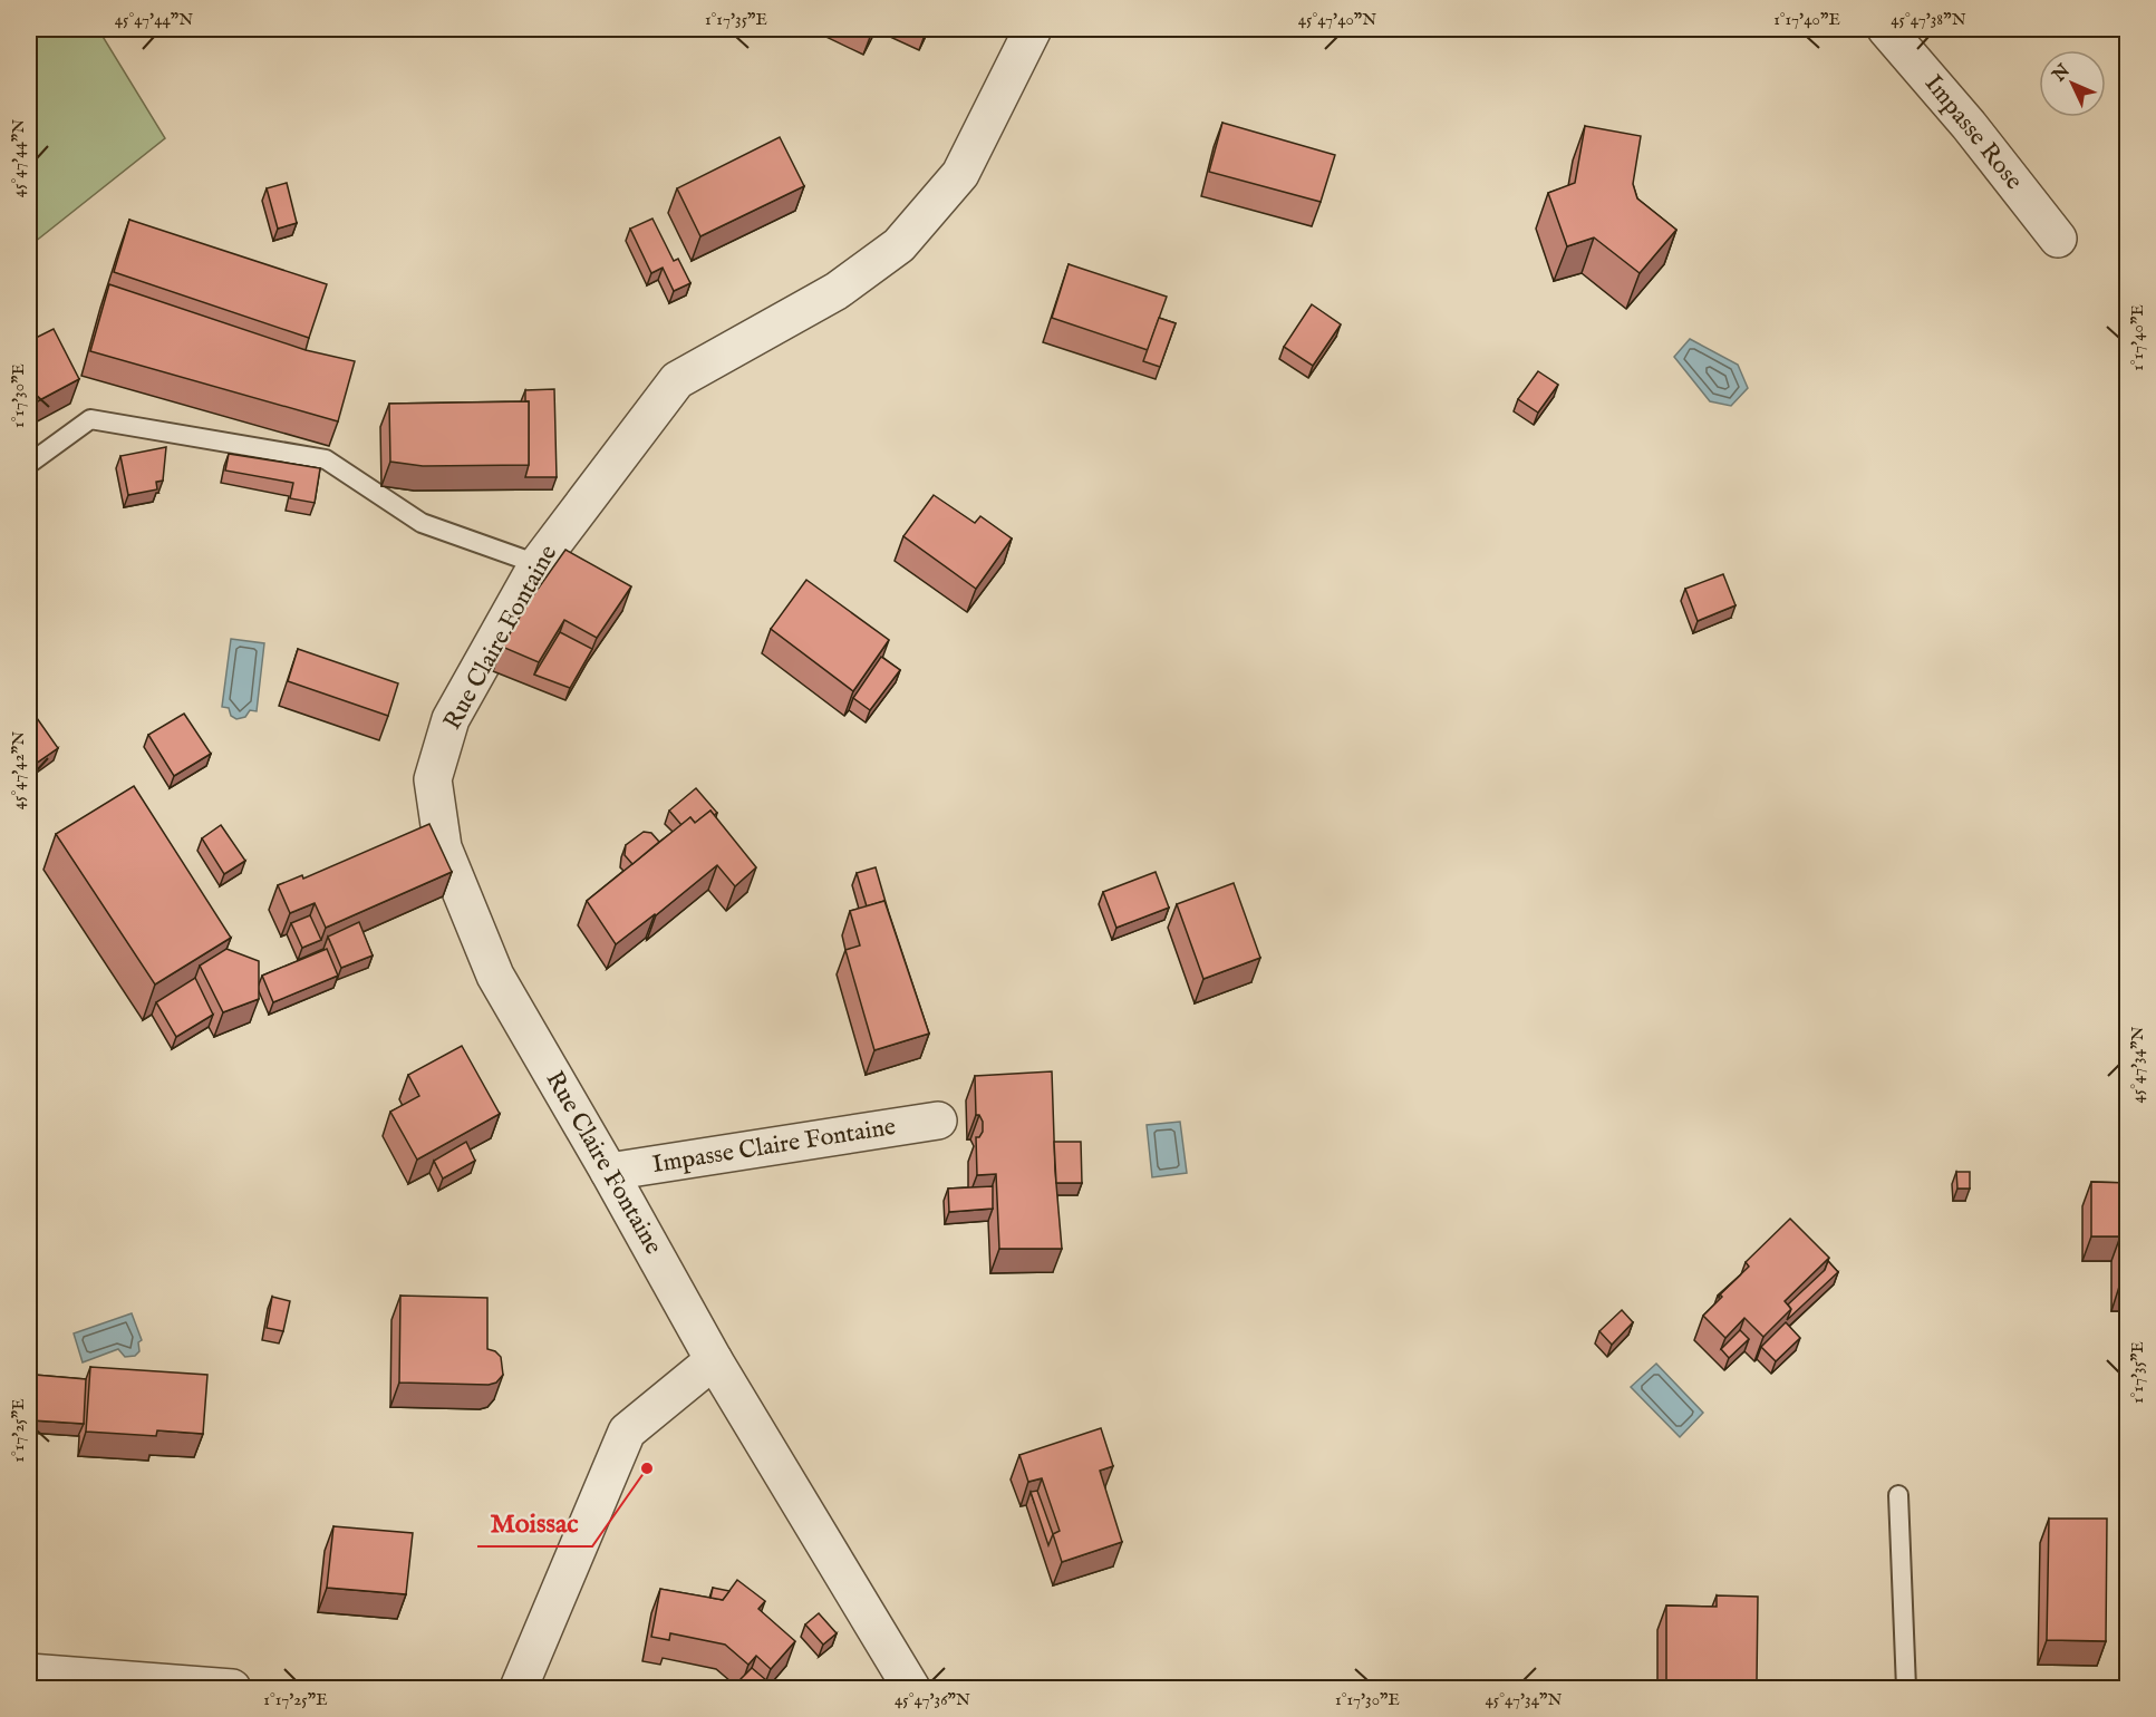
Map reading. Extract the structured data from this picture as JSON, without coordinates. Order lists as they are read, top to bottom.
{
  "streets": {
    "street": ["Impasse Rose", "Rue Claire Fontaine", "Impasse Claire Fontaine"]
  },
  "crossings": [
    ["Rue Claire Fontaine", "Impasse Claire Fontaine"]
  ],
  "places": ["Moissac"],
  "north": "top left",
  "coordinates": [
    "45°47'44\"N",
    "1°17'35\"E",
    "45°47'40\"N",
    "1°17'40\"E",
    "45°47'38\"N",
    "1°17'30\"E",
    "45°47'42\"N",
    "45°47'34\"N",
    "1°17'25\"E",
    "45°47'36\"N"
  ]
}
